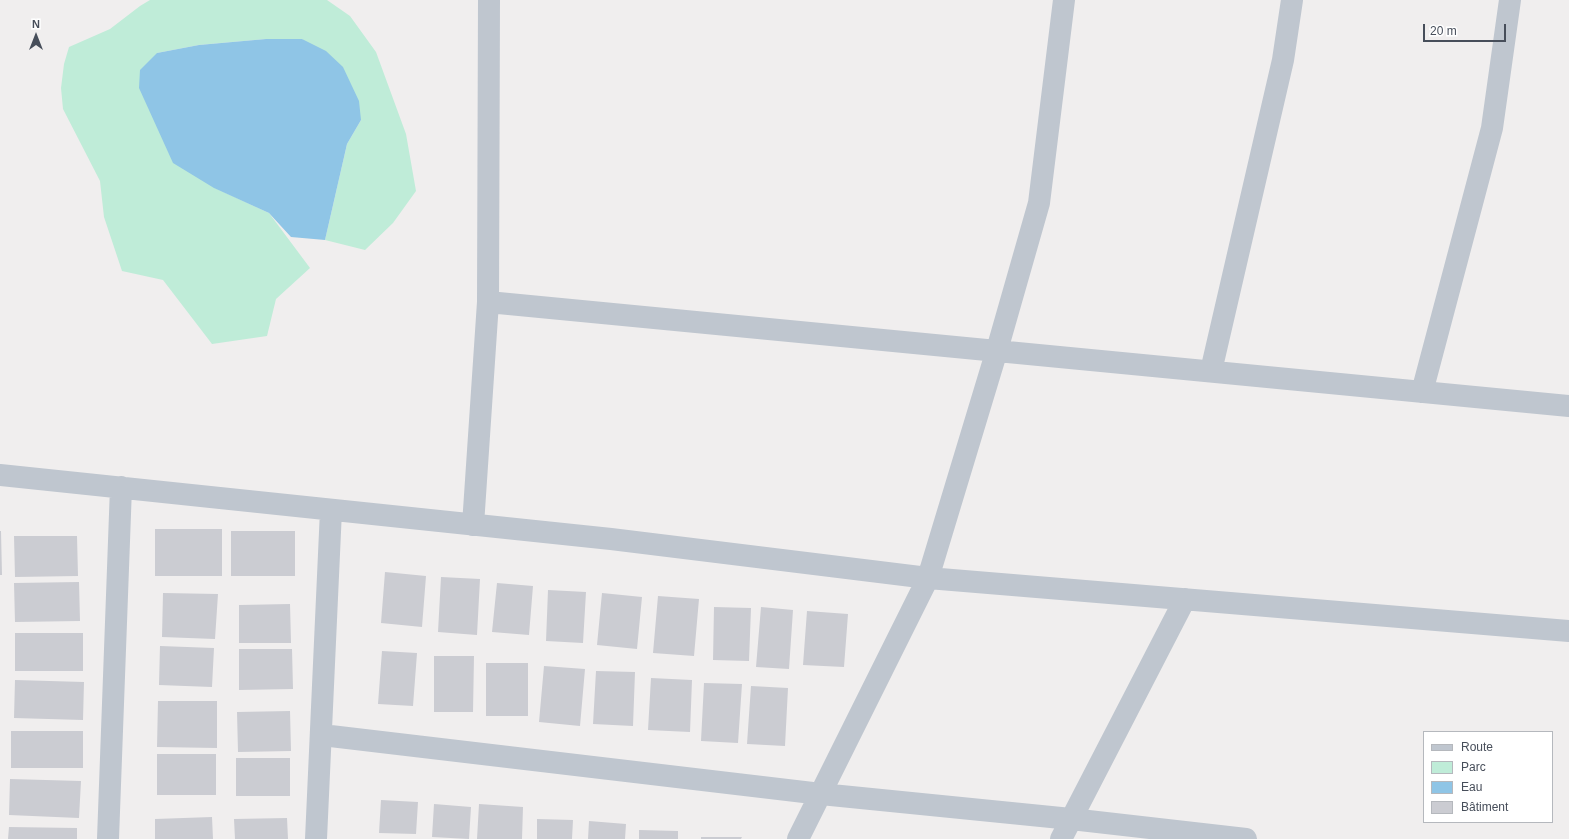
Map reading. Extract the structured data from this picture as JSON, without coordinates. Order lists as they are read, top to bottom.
{
  "legend": [
    "Route",
    "Parc",
    "Eau",
    "Bâtiment"
  ],
  "scale_bar": "20 m",
  "north": "top"
}
